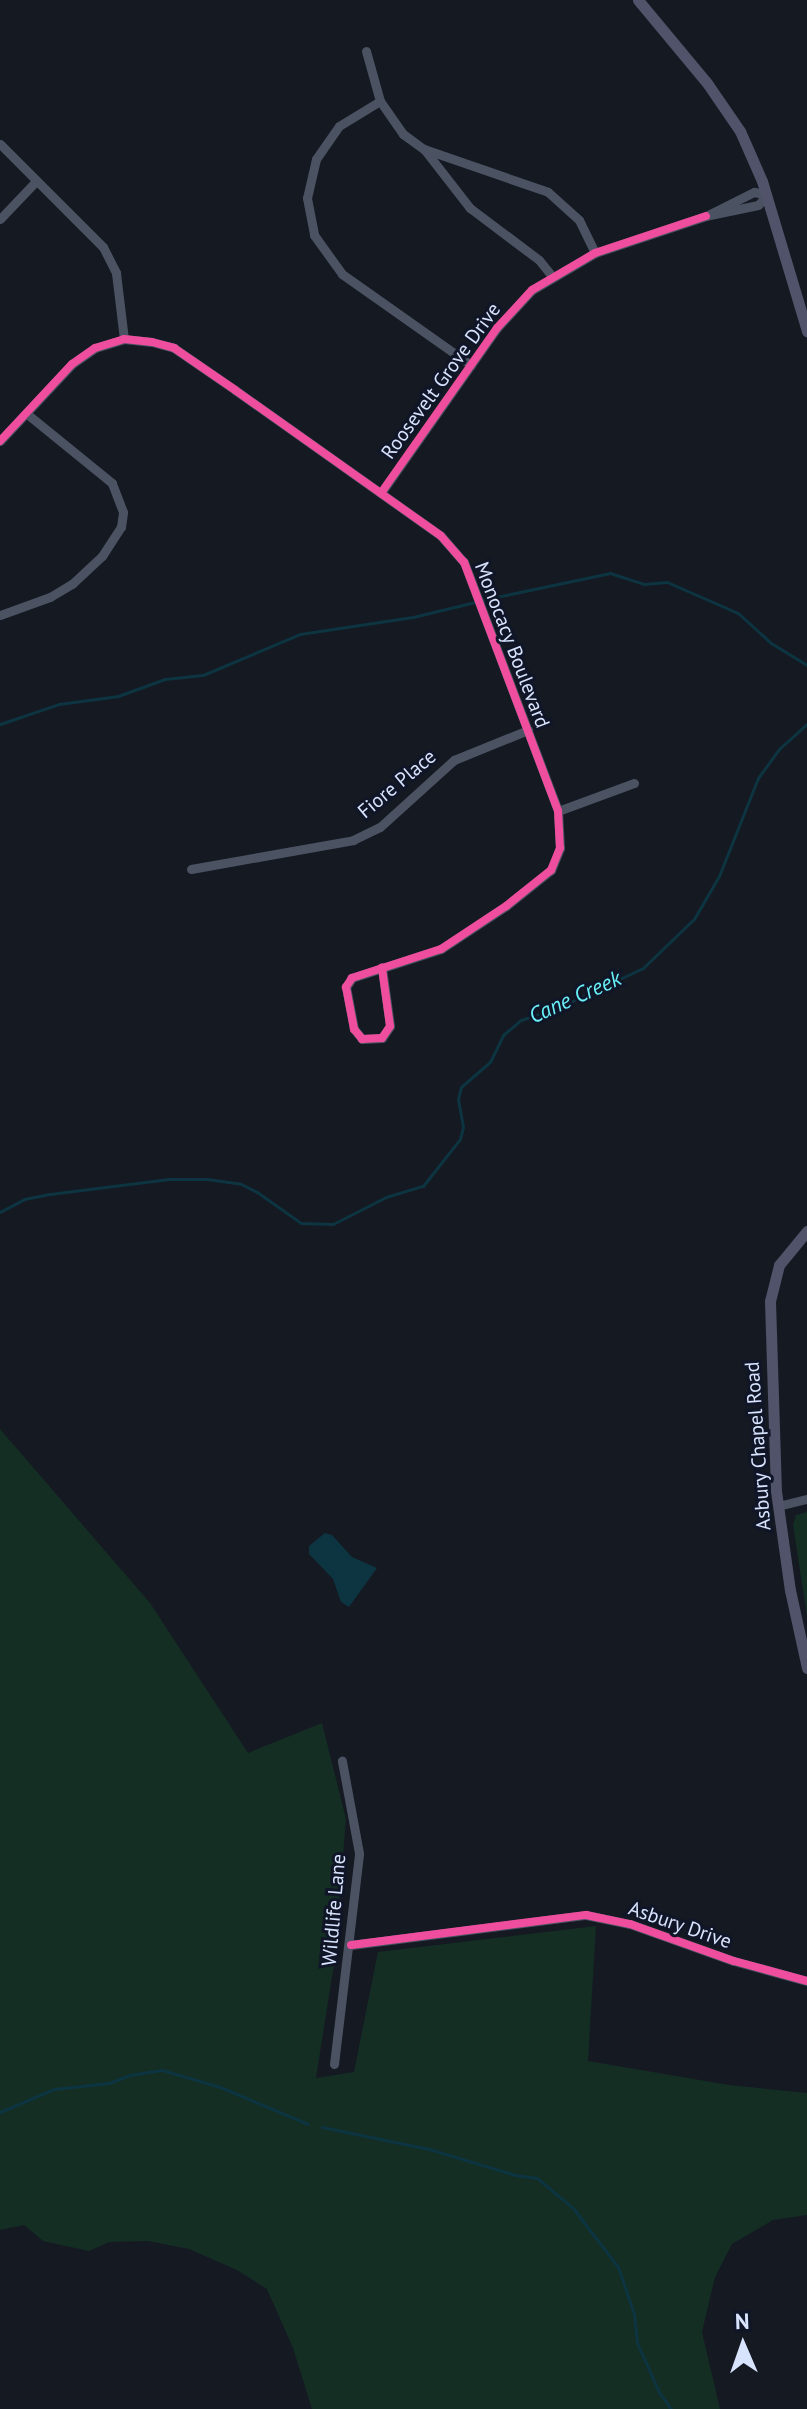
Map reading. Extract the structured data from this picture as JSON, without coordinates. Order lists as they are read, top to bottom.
{
  "streets": {
    "main road": ["Asbury Chapel Road"],
    "street": [
      "Roosevelt Grove Drive",
      "Monocacy Boulevard",
      "Fiore Place",
      "Wildlife Lane",
      "Asbury Drive"
    ]
  },
  "crossings": [
    ["Roosevelt Grove Drive", "Monocacy Boulevard"],
    ["Monocacy Boulevard", "Fiore Place"],
    ["Wildlife Lane", "Asbury Drive"]
  ],
  "water": ["Cane Creek"],
  "north": "top"
}
